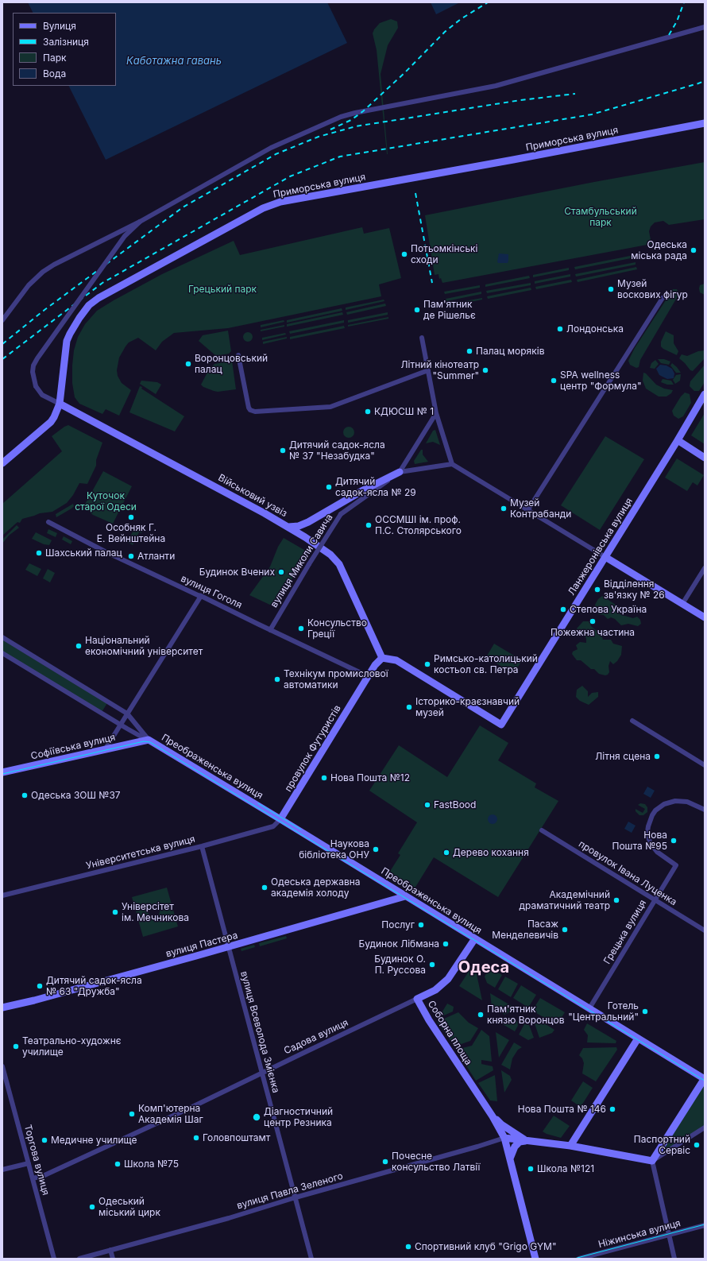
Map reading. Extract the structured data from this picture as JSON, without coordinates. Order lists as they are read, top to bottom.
{
  "streets": {
    "street": [
      "Приморська вулиця",
      "Військовий узвіз",
      "Ланжеронівська вулиця",
      "вулиця Миколи Савича",
      "вулиця Гоголя",
      "Софіївська вулиця",
      "провулок Футуристів",
      "Преображенська вулиця",
      "Університетська вулиця",
      "провулок Івана Луценка",
      "Грецька вулиця",
      "вулиця Пастера",
      "вулиця Всеволода Змієнка",
      "Соборна площа",
      "Садова вулиця",
      "Торгова вулиця",
      "вулиця Павла Зеленого",
      "Ніжинська вулиця"
    ]
  },
  "crossings": [
    ["Приморська вулиця", "Військовий узвіз"],
    ["Військовий узвіз", "Ланжеронівська вулиця"],
    ["Військовий узвіз", "провулок Футуристів"],
    ["Ланжеронівська вулиця", "провулок Футуристів"],
    ["вулиця Миколи Савича", "вулиця Гоголя"],
    ["вулиця Гоголя", "провулок Футуристів"],
    ["Софіївська вулиця", "Преображенська вулиця"],
    ["провулок Футуристів", "Преображенська вулиця"],
    ["провулок Футуристів", "Університетська вулиця"],
    ["Преображенська вулиця", "Університетська вулиця"],
    ["Преображенська вулиця", "Грецька вулиця"],
    ["Преображенська вулиця", "вулиця Пастера"],
    ["Преображенська вулиця", "Соборна площа"],
    ["Університетська вулиця", "вулиця Всеволода Змієнка"],
    ["провулок Івана Луценка", "Грецька вулиця"],
    ["вулиця Пастера", "вулиця Всеволода Змієнка"],
    ["вулиця Всеволода Змієнка", "Садова вулиця"],
    ["вулиця Всеволода Змієнка", "вулиця Павла Зеленого"],
    ["Соборна площа", "Садова вулиця"],
    ["Соборна площа", "вулиця Павла Зеленого"],
    ["Садова вулиця", "Торгова вулиця"]
  ],
  "districts": ["Одеса"],
  "water": ["Каботажна гавань"],
  "parks": ["Стамбульський парк", "Грецький парк", "Куточок старої Одеси"],
  "places": [
    "Одеська міська рада",
    "Потьомкінські сходи",
    "Музей воскових фігур",
    "Пам'ятник де Рішельє",
    "Лондонська",
    "Палац моряків",
    "Воронцовський палац",
    "Літний кінотеатр \"Summer\"",
    "SPA wellness центр \"Формула\"",
    "КДЮСШ № 1",
    "Дитячий садок-ясла № 37 \"Незабудка\"",
    "Дитячий садок-ясла № 29",
    "Музей Контрабанди",
    "Особняк Г. Е. Вейнштейна",
    "ОССМШІ ім. проф. П.С. Столярського",
    "Шахський палац",
    "Атланти",
    "Будинок Вчених",
    "Відділення зв'язку № 26",
    "Степова Україна",
    "Пожежна частина",
    "Консульство Греції",
    "Національний економічний університет",
    "Римсько-католицький костьол св. Петра",
    "Технікум промислової автоматики",
    "Історико-краєзнавчий музей",
    "Літня сцена",
    "Нова Пошта №12",
    "Одеська ЗОШ №37",
    "FastBood",
    "Нова Пошта №95",
    "Наукова бібліотека ОНУ",
    "Дерево кохання",
    "Одеська державна академія холоду",
    "Академічний драматичний театр",
    "Універсітет ім. Мечникова",
    "Послуг",
    "Пасаж Менделевичів",
    "Будинок Лібмана",
    "Будинок О. П. Руссова",
    "Дитячий садок-ясла № 63 \"Дружба\"",
    "Готель \"Центральний\"",
    "Пам'ятник князю Воронцов",
    "Театрально-художнє училище",
    "Нова Пошта № 146",
    "Комп'ютерна Академія Шаг",
    "Діагностичний центр Резника",
    "Головпоштамт",
    "Медичне училище",
    "Паспортний Сервіс",
    "Почесне консульство Латвії",
    "Школа №75",
    "Школа №121",
    "Одеський міський цирк",
    "Спортивний клуб \"Grigo GYM\""
  ],
  "legend": [
    "Вулиця",
    "Залізниця",
    "Парк",
    "Вода"
  ]
}
